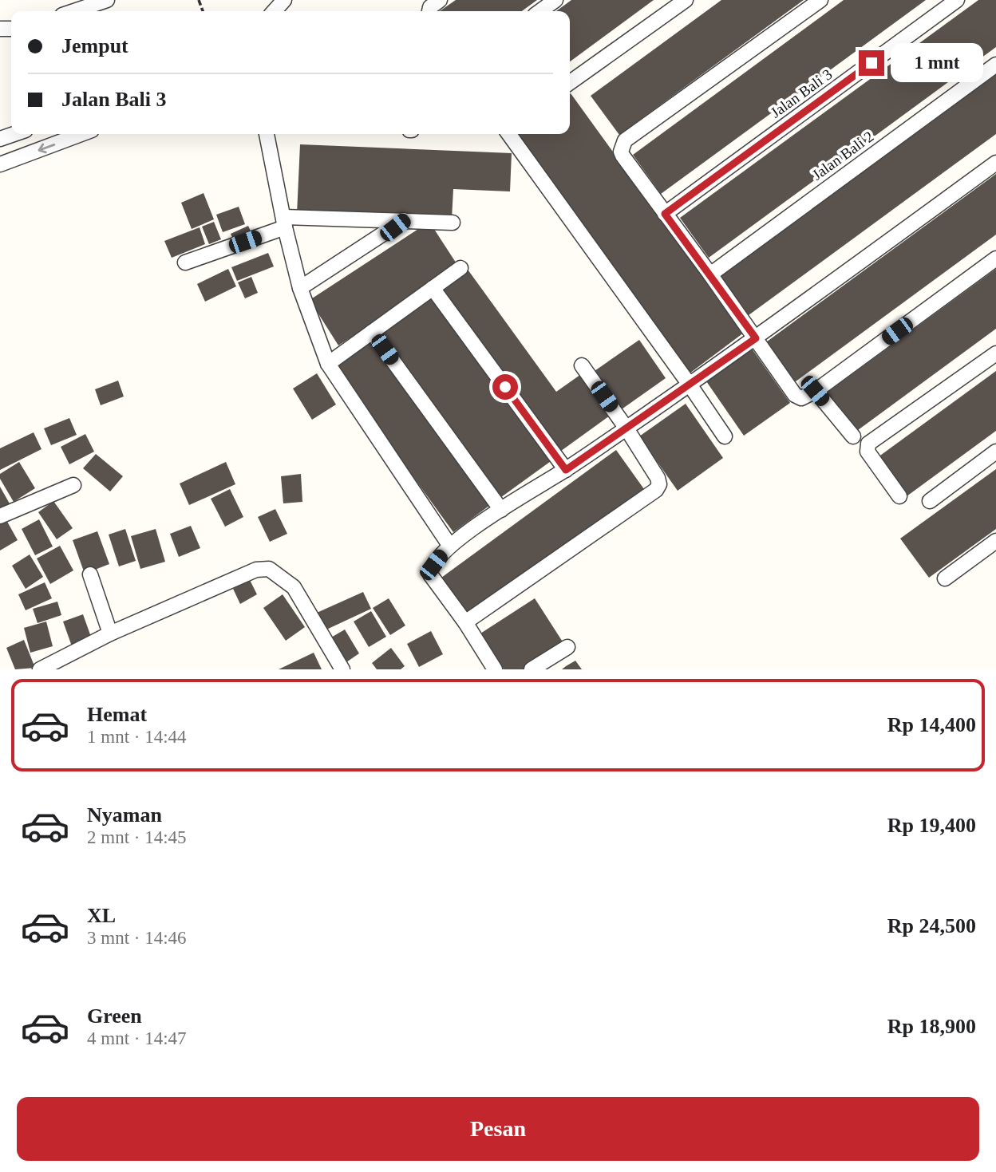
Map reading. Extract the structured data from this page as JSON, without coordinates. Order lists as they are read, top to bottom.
{
  "streets": {
    "street": ["Jalan Bali 3", "Jalan Bali 2"]
  },
  "page": {
    "banner": ["Jemput", "Jalan Bali 3"],
    "bubble": "1 mnt",
    "list": [
      {
        "name": "Hemat",
        "note": "1 mnt · 14:44",
        "value": "Rp 14,400"
      },
      {
        "name": "Nyaman",
        "note": "2 mnt · 14:45",
        "value": "Rp 19,400"
      },
      {
        "name": "XL",
        "note": "3 mnt · 14:46",
        "value": "Rp 24,500"
      },
      {
        "name": "Green",
        "note": "4 mnt · 14:47",
        "value": "Rp 18,900"
      }
    ],
    "buttons": "Pesan"
  }
}
